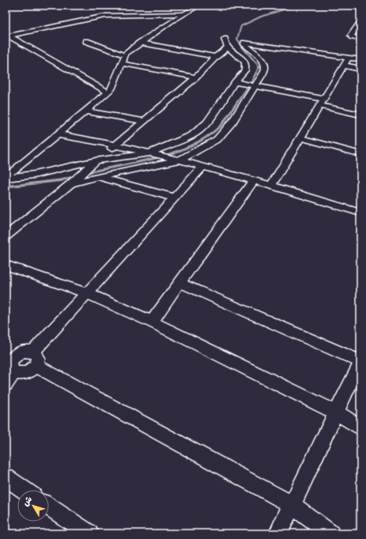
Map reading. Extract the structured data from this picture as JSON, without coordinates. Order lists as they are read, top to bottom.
{
  "north": "top left"
}
